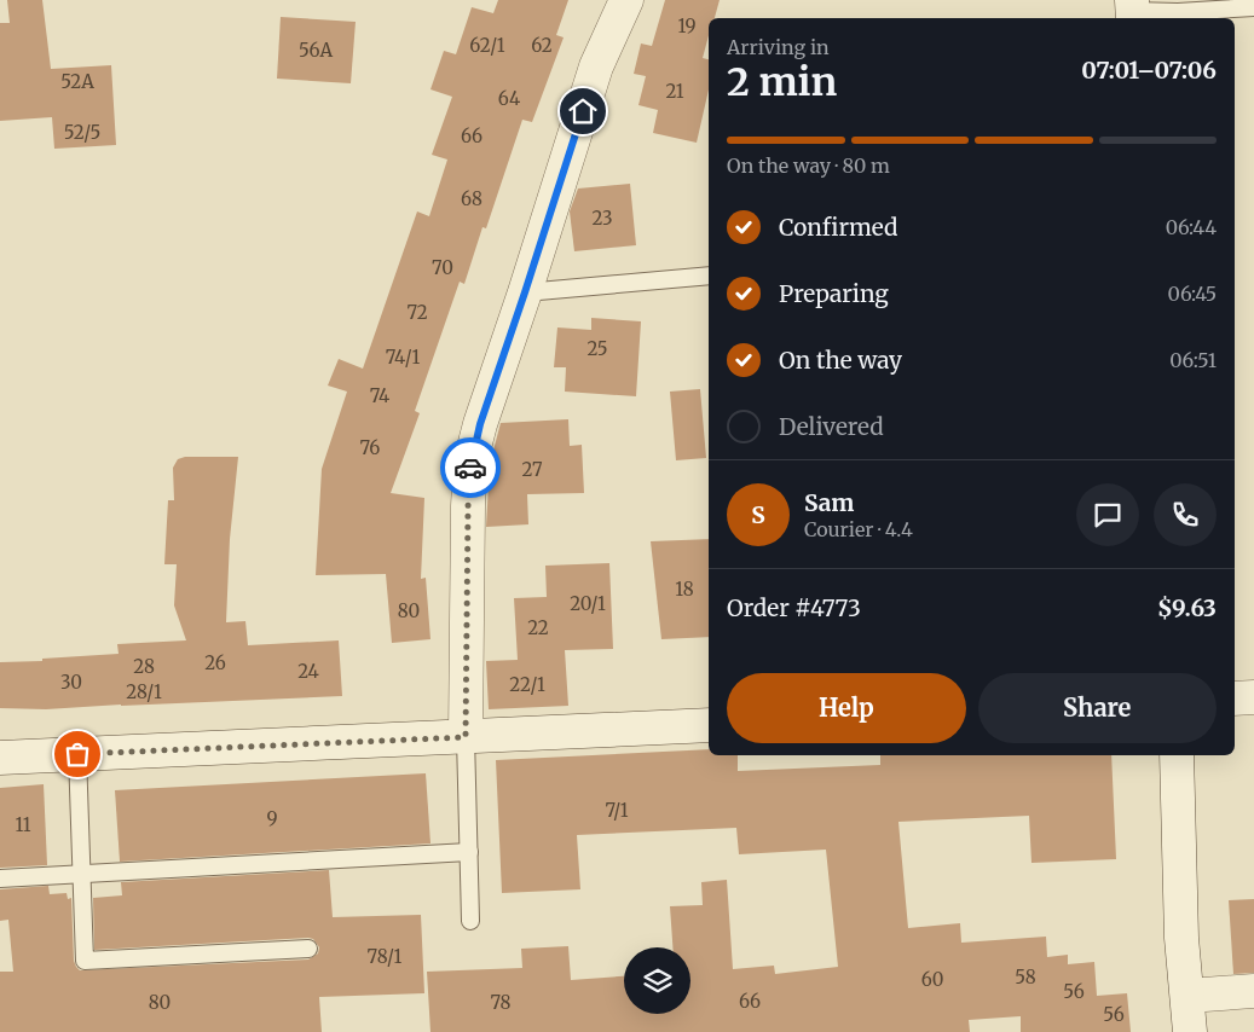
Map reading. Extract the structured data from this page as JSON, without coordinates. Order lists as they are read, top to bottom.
{
  "house_numbers": [
    "19",
    "62/1",
    "62",
    "56A",
    "52A",
    "21",
    "64",
    "52/5",
    "66",
    "68",
    "23",
    "70",
    "72",
    "25",
    "74/1",
    "74",
    "76",
    "27",
    "18",
    "20/1",
    "80",
    "22",
    "26",
    "28",
    "24",
    "30",
    "22/1",
    "28/1",
    "7/1",
    "9",
    "11",
    "78/1",
    "58",
    "60",
    "56",
    "66",
    "80",
    "78",
    "56"
  ],
  "page": {
    "heading": ["2 min", "Arriving in", "07:01–07:06"],
    "panel": [
      "Sam",
      "Courier · 4.4",
      "Order #4773",
      "$9.63"
    ],
    "bar": "On the way · 80 m",
    "list": [
      ["Confirmed", "06:44"],
      ["Preparing", "06:45"],
      ["On the way", "06:51"],
      "Delivered"
    ],
    "round": "S",
    "buttons": ["Help", "Share"]
  }
}
